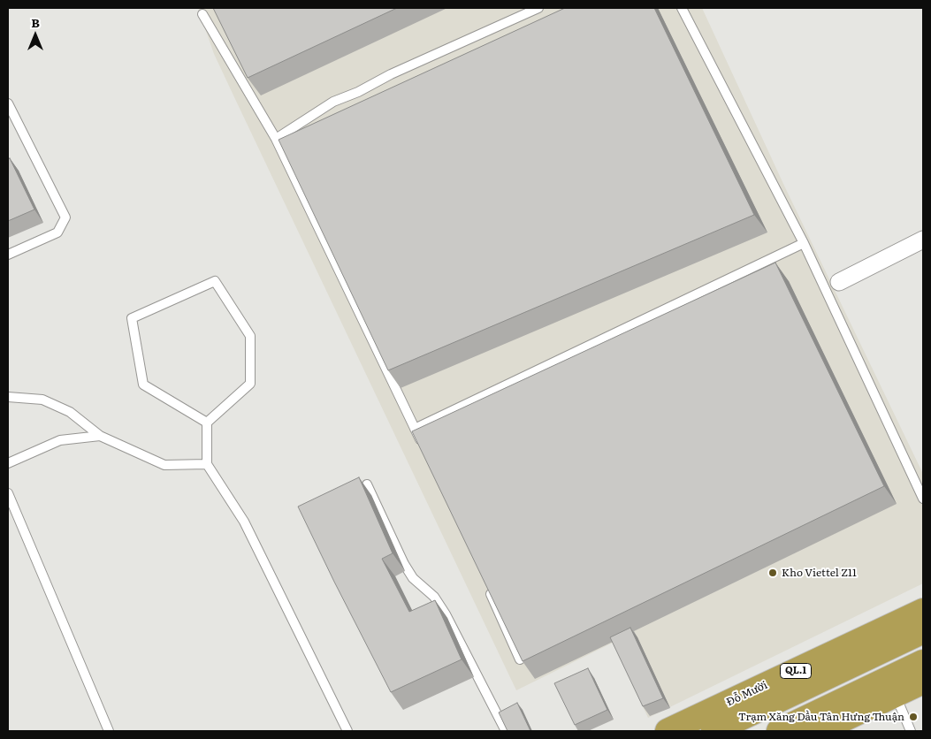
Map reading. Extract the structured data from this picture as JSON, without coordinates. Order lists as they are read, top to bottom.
{
  "streets": {
    "highway": ["QL.1", "Đỗ Mười"]
  },
  "places": ["Kho Viettel Z11", "Trạm Xăng Dầu Tân Hưng Thuận"],
  "north": "top"
}
